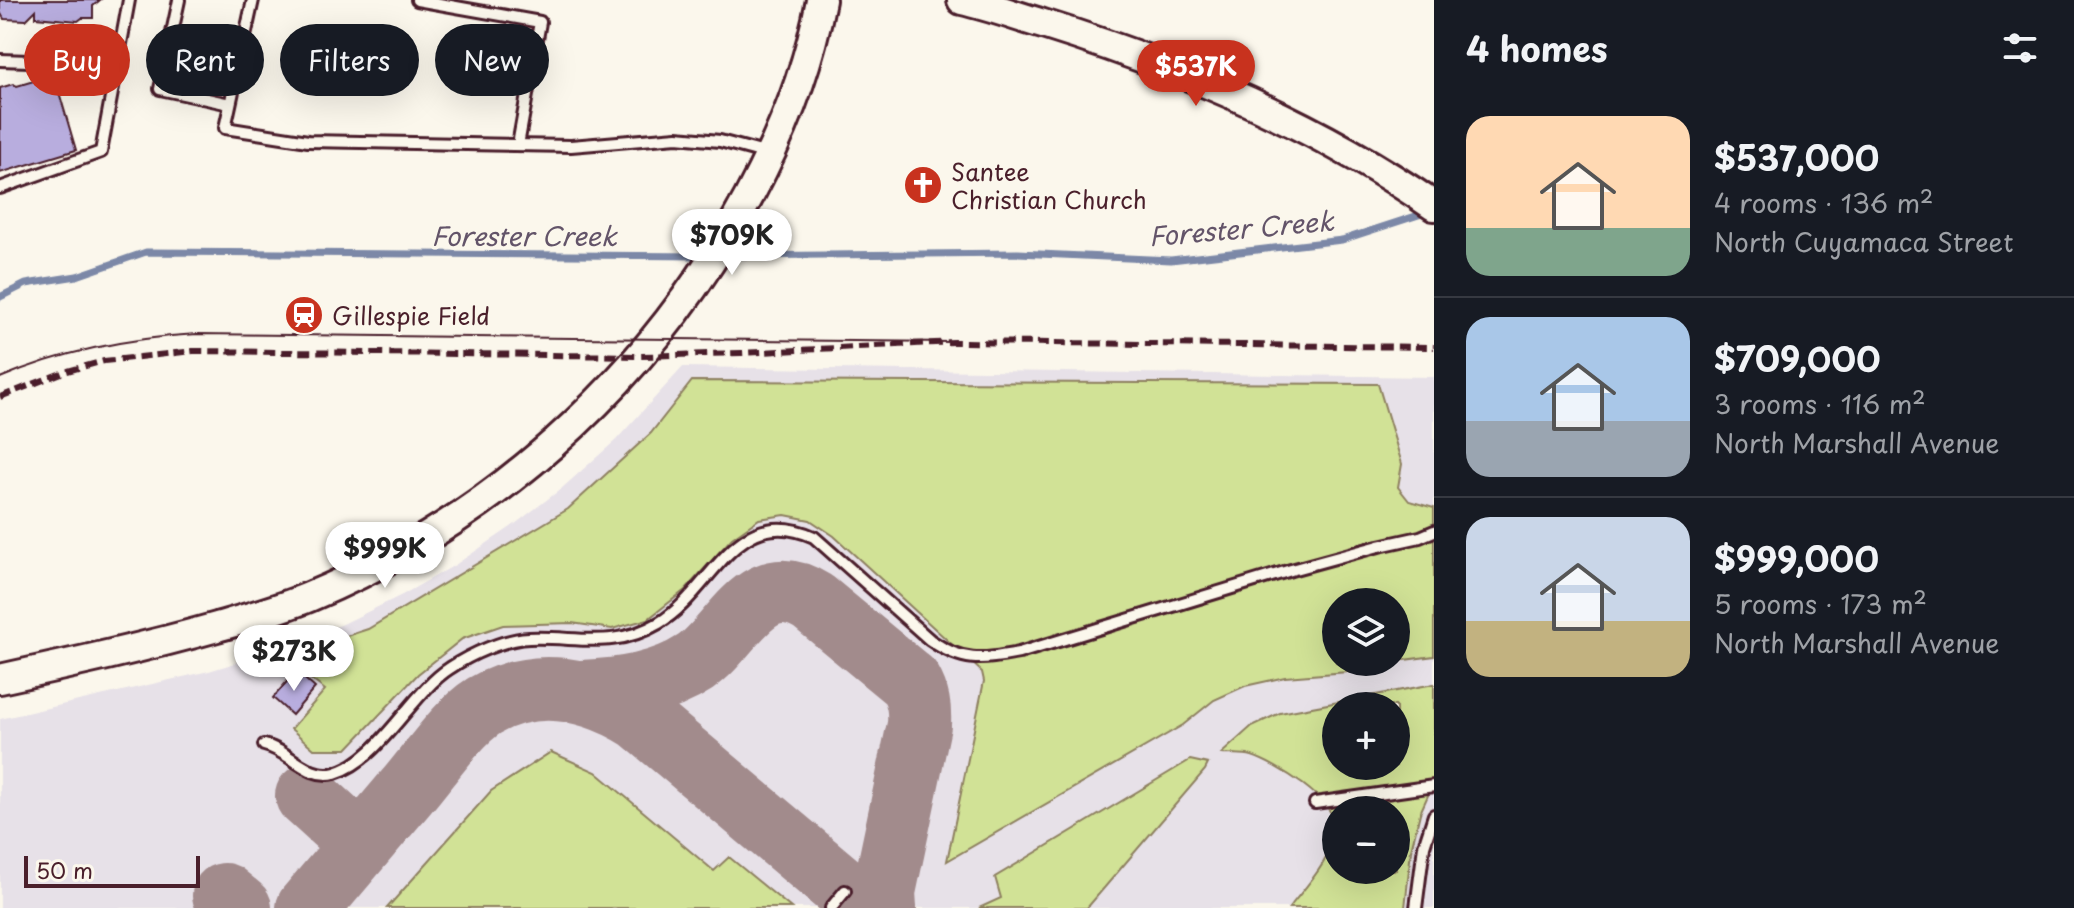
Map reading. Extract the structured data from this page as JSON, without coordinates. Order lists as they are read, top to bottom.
{
  "water": ["Forester Creek"],
  "places": {
    "church": ["Santee Christian Church"],
    "station": ["Gillespie Field"]
  },
  "scale_bar": "50 m",
  "page": {
    "heading": "4 homes",
    "chip": [
      "Buy",
      "Rent",
      "Filters",
      "New"
    ],
    "price": [
      "$537K",
      "$709K",
      "$999K",
      "$273K"
    ],
    "list": [
      {
        "name": "$537,000",
        "note": "4 rooms · 136 m² · North Cuyamaca Street"
      },
      {
        "name": "$709,000",
        "note": "3 rooms · 116 m² · North Marshall Avenue"
      },
      {
        "name": "$999,000",
        "note": "5 rooms · 173 m² · North Marshall Avenue"
      }
    ],
    "map_buttons": ["+", "−"],
    "scale": "50 m"
  }
}
